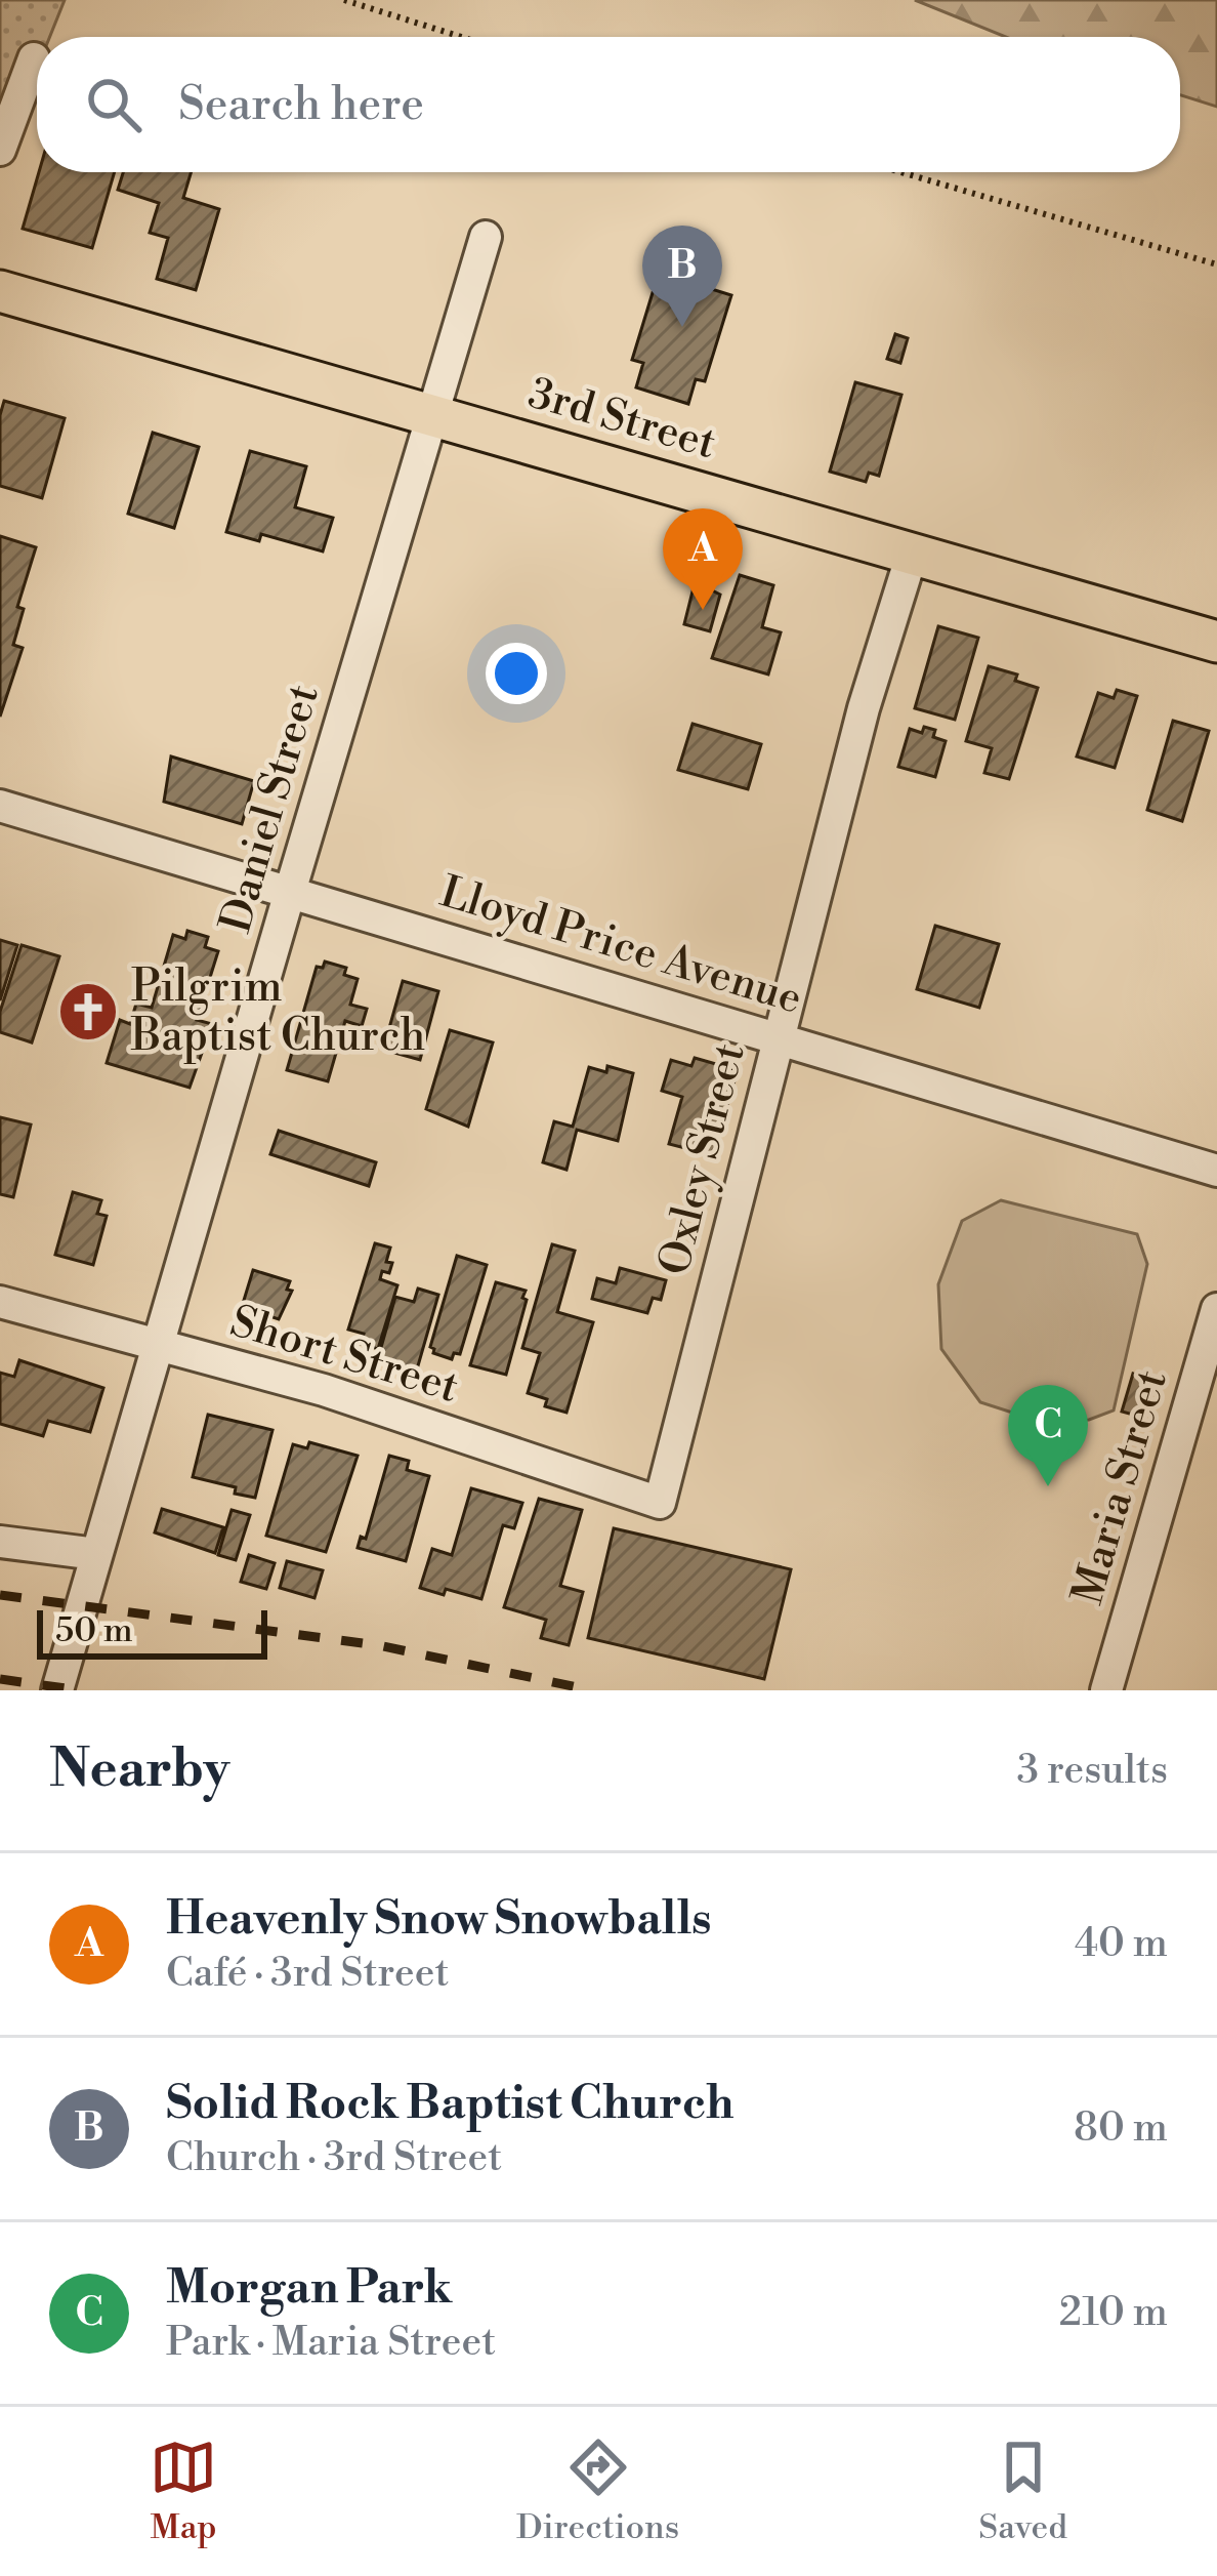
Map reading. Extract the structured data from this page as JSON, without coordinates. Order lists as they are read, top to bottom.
{
  "streets": {
    "main road": ["3rd Street"],
    "street": [
      "Daniel Street",
      "Lloyd Price Avenue",
      "Oxley Street",
      "Short Street",
      "Maria Street"
    ]
  },
  "crossings": [
    ["3rd Street", "Daniel Street"],
    ["3rd Street", "Oxley Street"],
    ["Daniel Street", "Lloyd Price Avenue"],
    ["Daniel Street", "Short Street"],
    ["Lloyd Price Avenue", "Oxley Street"],
    ["Oxley Street", "Short Street"]
  ],
  "places": {
    "church": ["Pilgrim Baptist Church"]
  },
  "scale_bar": "50 m",
  "page": {
    "search": "Search here",
    "pins": ["B", "A", "C"],
    "scale": "50 m",
    "heading": ["Nearby", "3 results"],
    "list": [
      {
        "mark": "A",
        "name": "Heavenly Snow Snowballs",
        "note": "Café · 3rd Street",
        "value": "40 m"
      },
      {
        "mark": "B",
        "name": "Solid Rock Baptist Church",
        "note": "Church · 3rd Street",
        "value": "80 m"
      },
      {
        "mark": "C",
        "name": "Morgan Park",
        "note": "Park · Maria Street",
        "value": "210 m"
      }
    ],
    "nav": ["Map", "Directions", "Saved"]
  }
}
